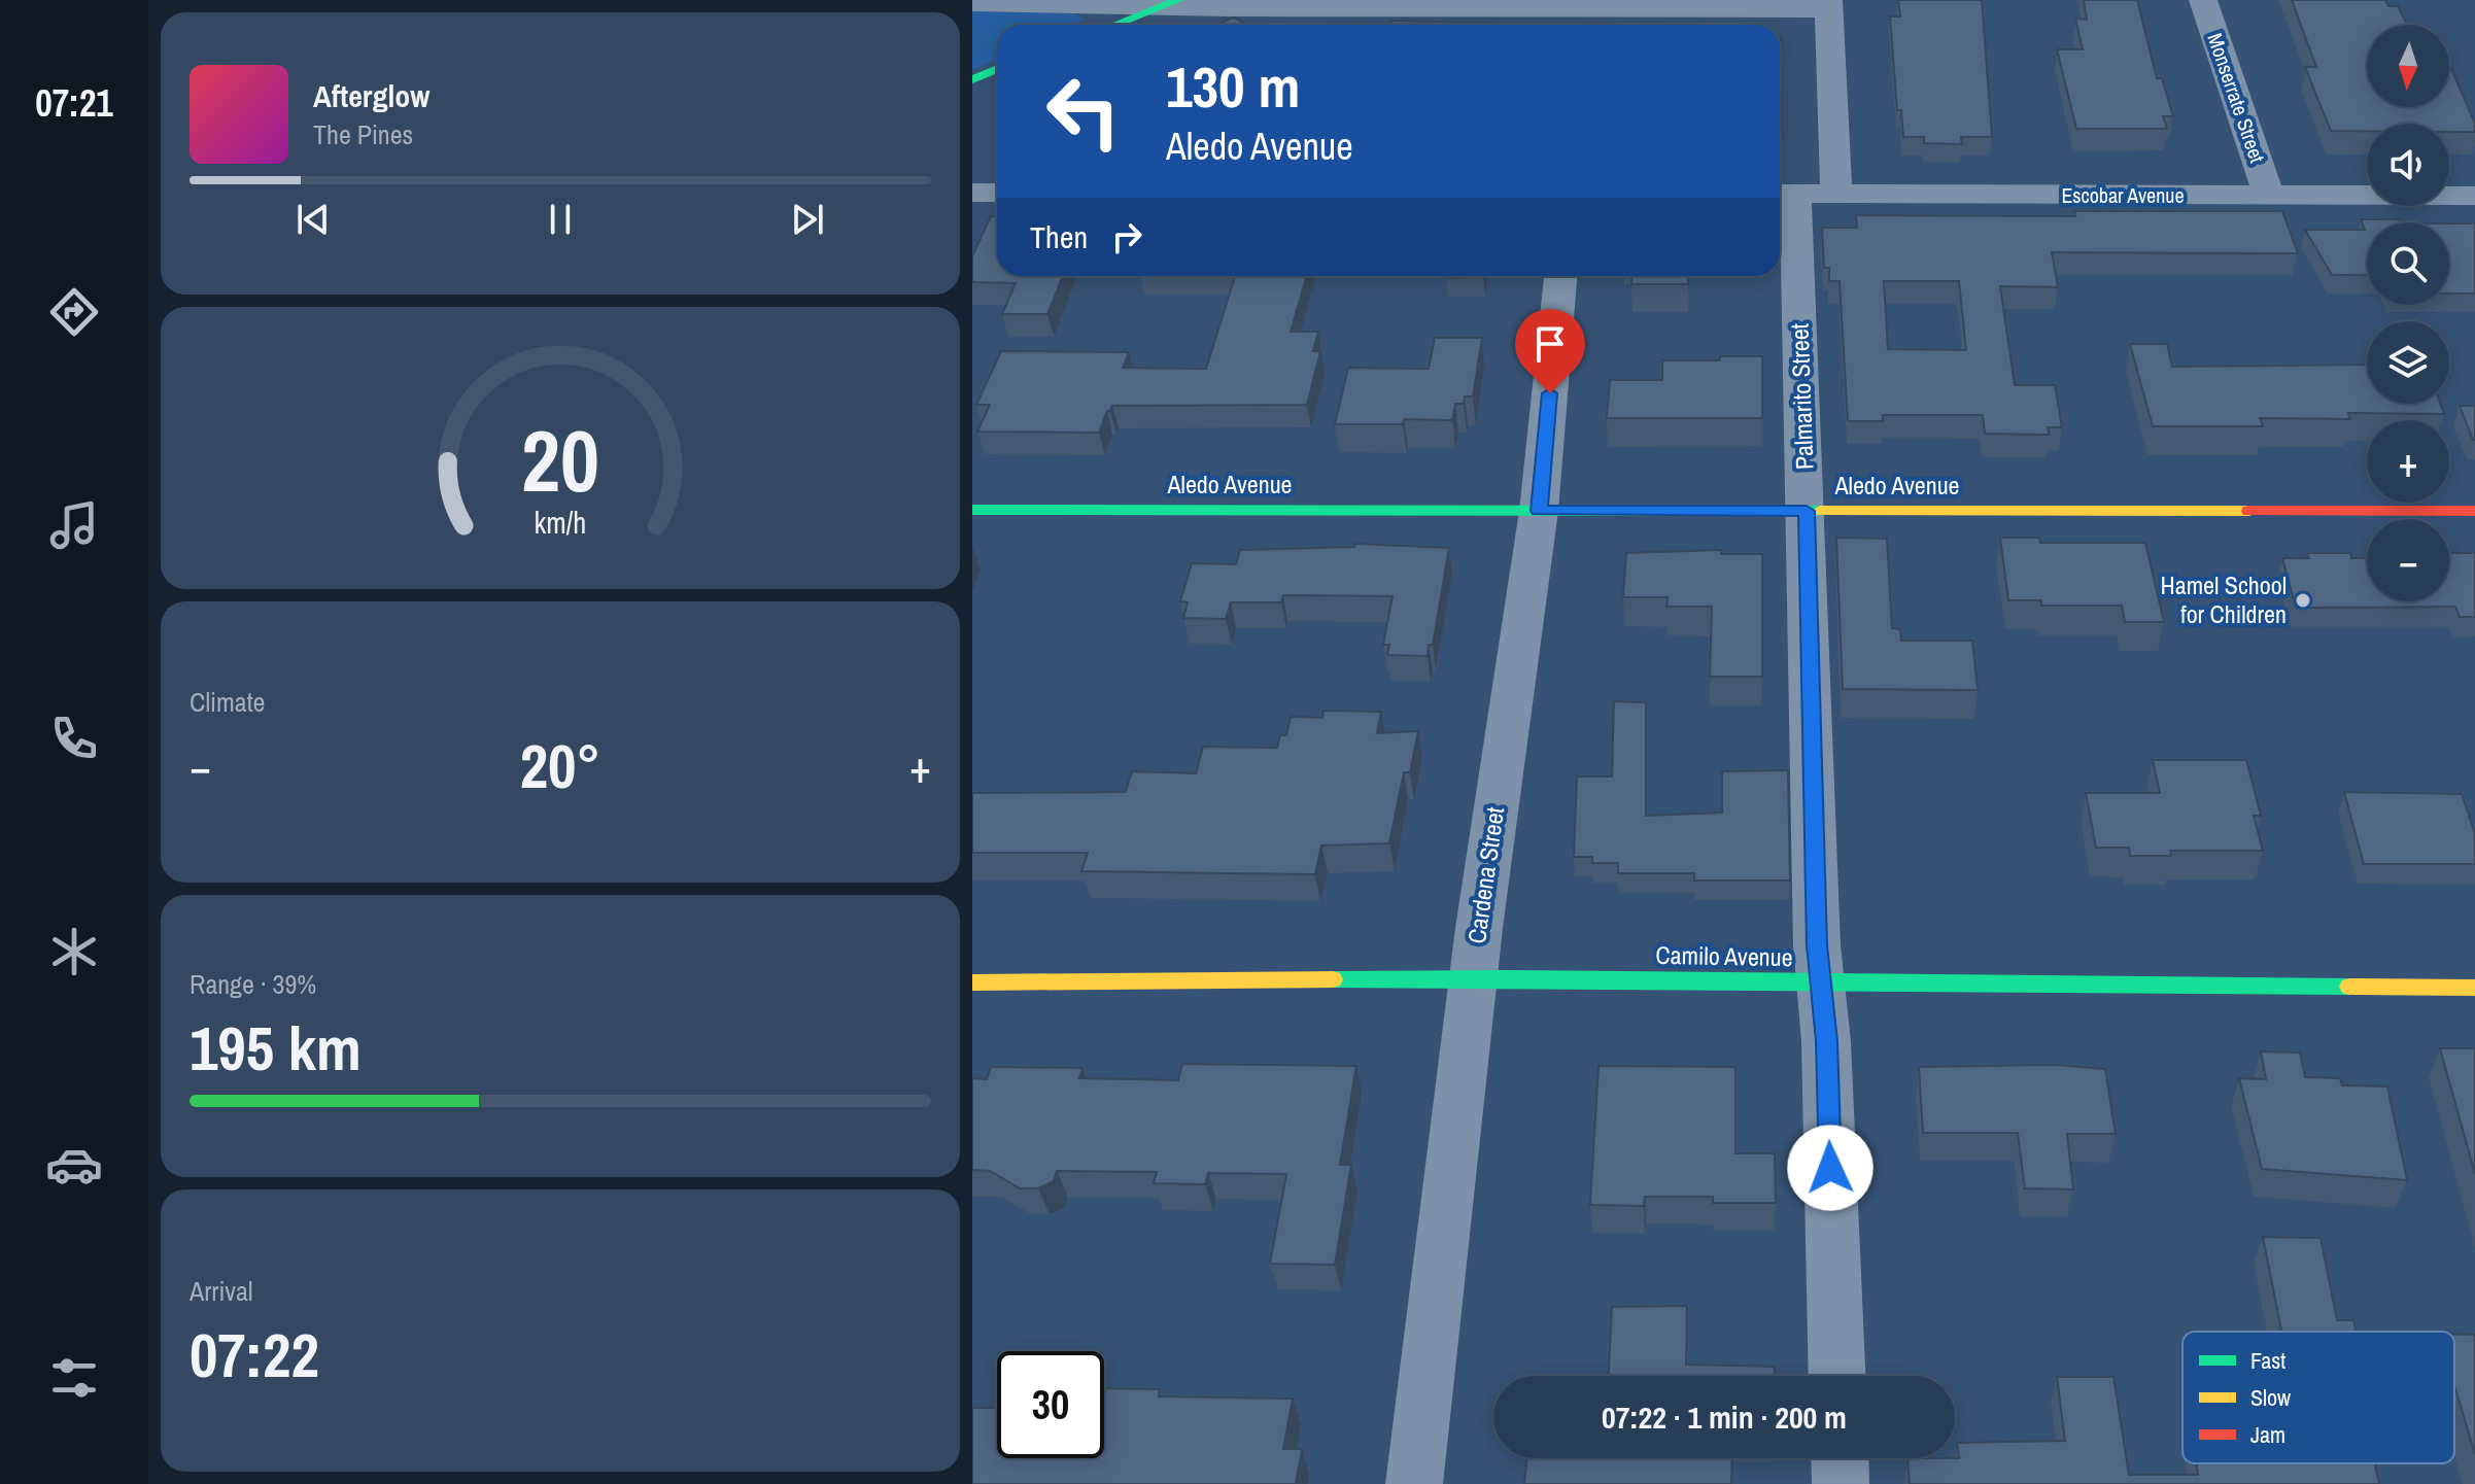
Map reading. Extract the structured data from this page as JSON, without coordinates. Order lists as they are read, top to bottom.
{
  "streets": {
    "street": [
      "Monserrate Street",
      "Escobar Avenue",
      "Palmarito Street",
      "Aledo Avenue",
      "Cardena Street",
      "Camilo Avenue"
    ]
  },
  "crossings": [
    ["Monserrate Street", "Escobar Avenue"],
    ["Escobar Avenue", "Palmarito Street"],
    ["Palmarito Street", "Aledo Avenue"],
    ["Palmarito Street", "Camilo Avenue"],
    ["Aledo Avenue", "Cardena Street"],
    ["Cardena Street", "Camilo Avenue"]
  ],
  "places": ["Hamel School for Children"],
  "legend": ["Fast", "Slow", "Jam"],
  "north": "bottom",
  "page": {
    "tabs": "07:21",
    "map_buttons": ["+", "−"],
    "turn": ["130 m", "Aledo Avenue"],
    "song": ["Afterglow", "The Pines"],
    "then": "Then",
    "tile": [
      "Climate",
      ["Range · 39%", "195 km"],
      ["Arrival", "07:22"]
    ],
    "heat": ["−", "20°", "+"],
    "limit": "30",
    "trip": "07:22 · 1 min · 200 m",
    "gauge": ["20", "km/h"]
  }
}
